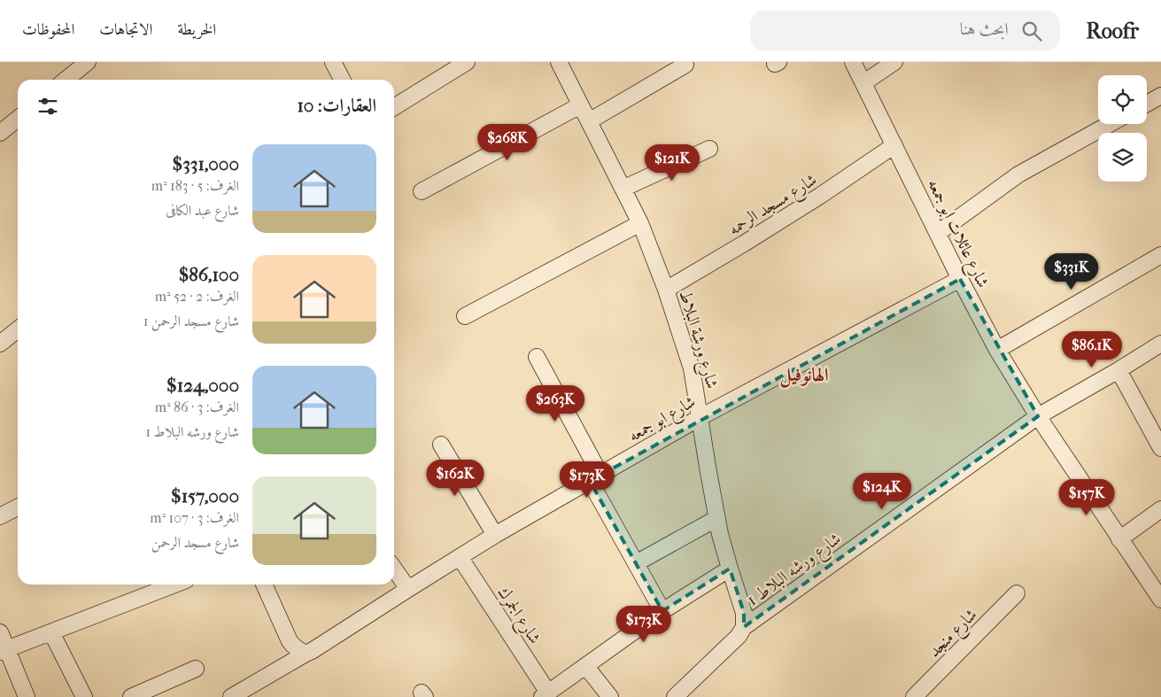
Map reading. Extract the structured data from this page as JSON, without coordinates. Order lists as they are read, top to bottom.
{
  "streets": {
    "street": [
      "شارع مسجد الرحمه",
      "شارع عائلات ابو جمعه",
      "شارع ورشة البلاط",
      "شارع ابو جمعه",
      "شارع ورشه البلاط 1",
      "شارع الجمرك",
      "شارع منجد"
    ]
  },
  "crossings": [
    ["شارع مسجد الرحمه", "شارع عائلات ابو جمعه"],
    ["شارع مسجد الرحمه", "شارع ورشة البلاط"],
    ["شارع عائلات ابو جمعه", "شارع ابو جمعه"],
    ["شارع عائلات ابو جمعه", "شارع ورشه البلاط 1"],
    ["شارع ورشة البلاط", "شارع ابو جمعه"],
    ["شارع ورشة البلاط", "شارع ورشه البلاط 1"],
    ["شارع ابو جمعه", "شارع الجمرك"]
  ],
  "districts": ["الهانوفيل"],
  "page": {
    "header": "Roofr",
    "search": "ابحث هنا",
    "nav": ["الخريطة", "الاتجاهات", "المحفوظات"],
    "heading": "العقارات: 10",
    "price": [
      "$268K",
      "$121K",
      "$331K",
      "$86.1K",
      "$263K",
      "$162K",
      "$173K",
      "$124K",
      "$157K",
      "$173K"
    ],
    "list": [
      {
        "name": "$331,000",
        "note": "الغرف: 5 · 183 m² · شارع عبد الكافى"
      },
      {
        "name": "$86,100",
        "note": "الغرف: 2 · 52 m² · شارع مسجد الرحمن 1"
      },
      {
        "name": "$124,000",
        "note": "الغرف: 3 · 86 m² · شارع ورشه البلاط 1"
      },
      {
        "name": "$157,000",
        "note": "الغرف: 3 · 107 m² · شارع مسجد الرحمن"
      }
    ]
  }
}
